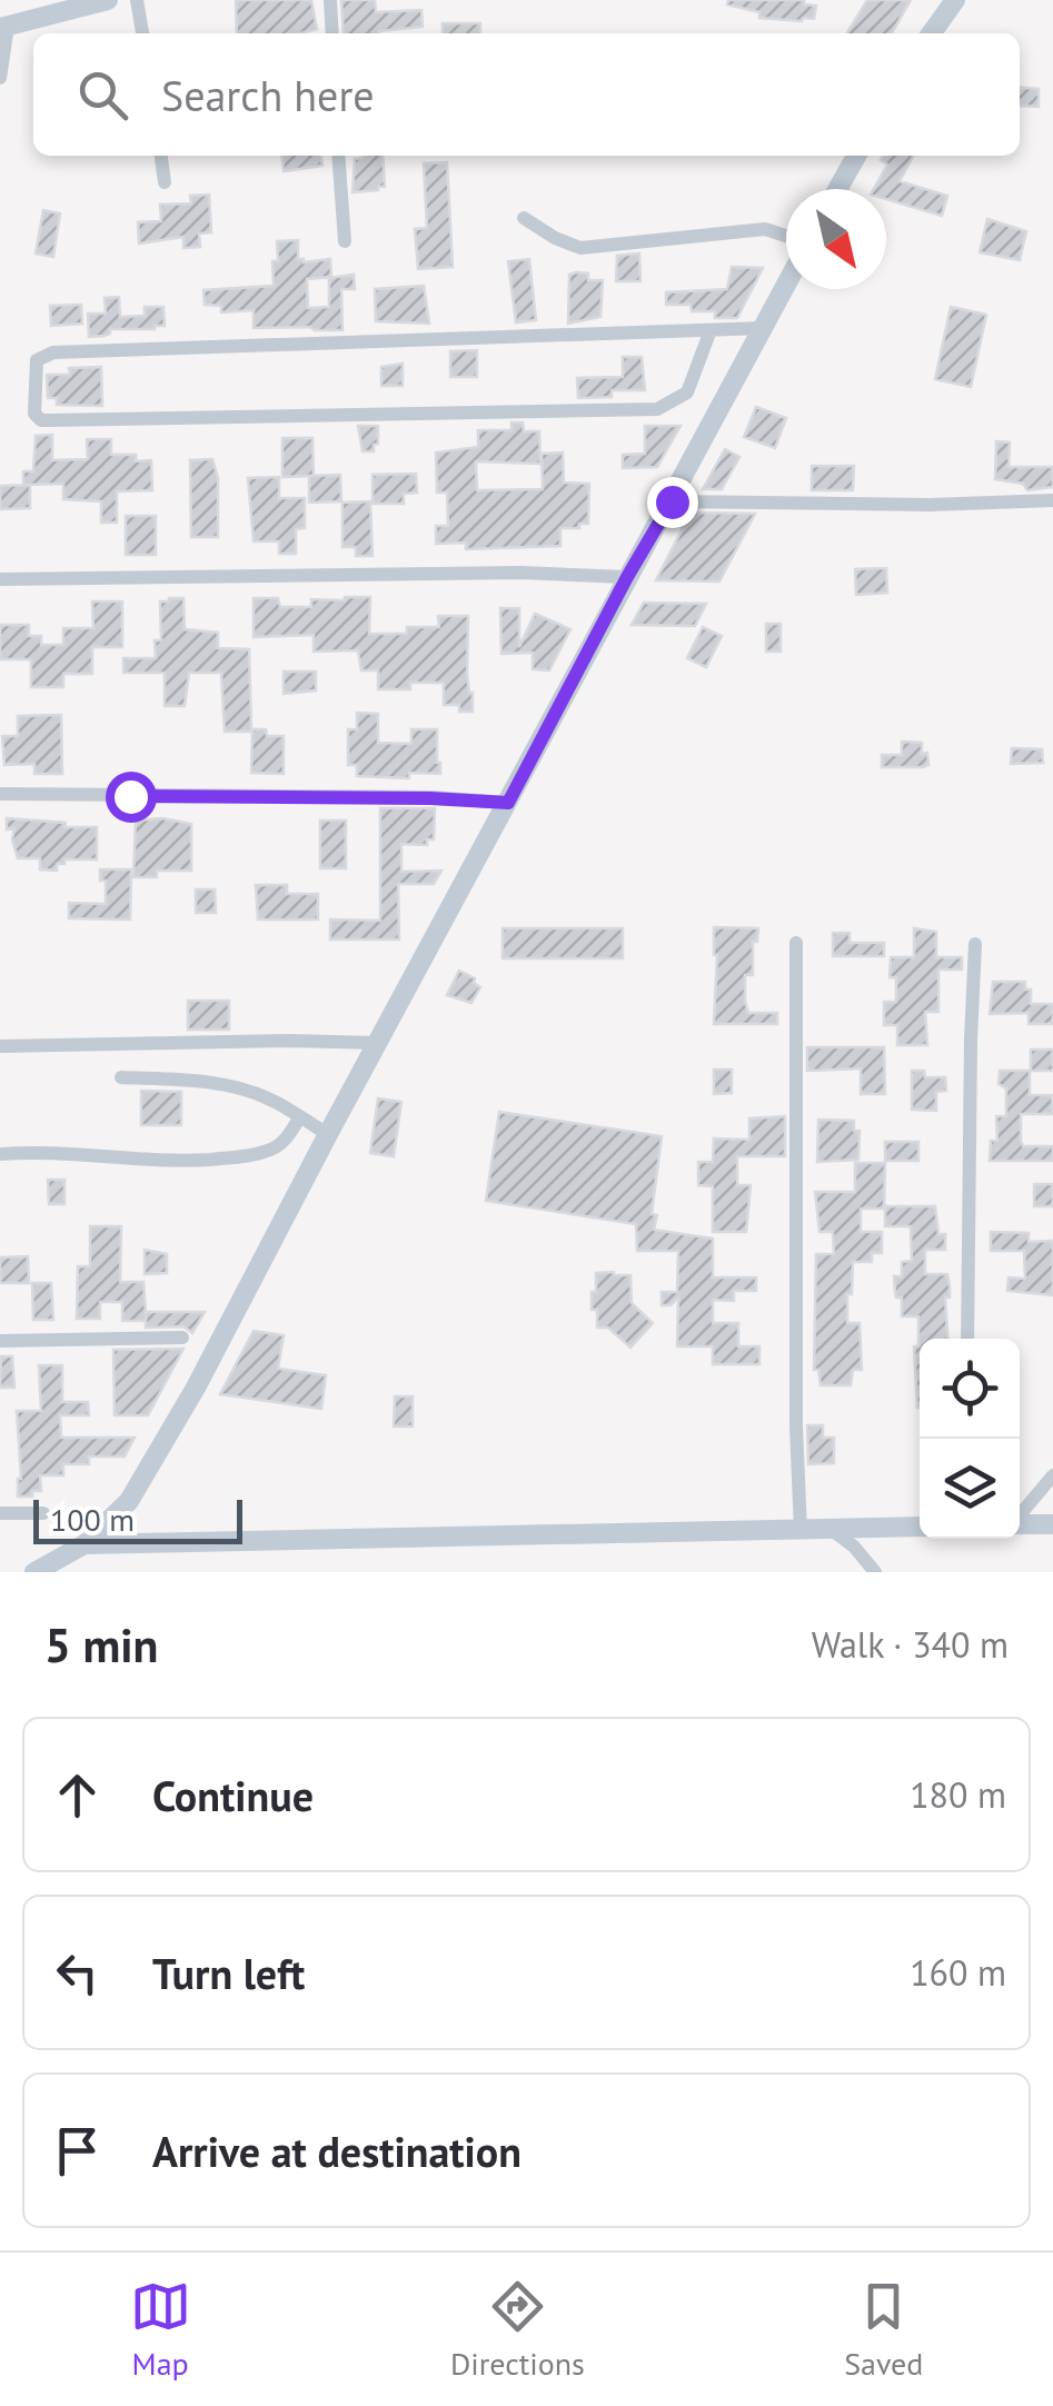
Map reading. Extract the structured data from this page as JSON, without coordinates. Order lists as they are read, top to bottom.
{
  "scale_bar": "100 m",
  "north": "bottom right",
  "page": {
    "search": "Search here",
    "scale": "100 m",
    "heading": ["5 min", "Walk · 340 m"],
    "list": [
      ["Continue", "180 m"],
      ["Turn left", "160 m"],
      "Arrive at destination"
    ],
    "nav": ["Map", "Directions", "Saved"]
  }
}
